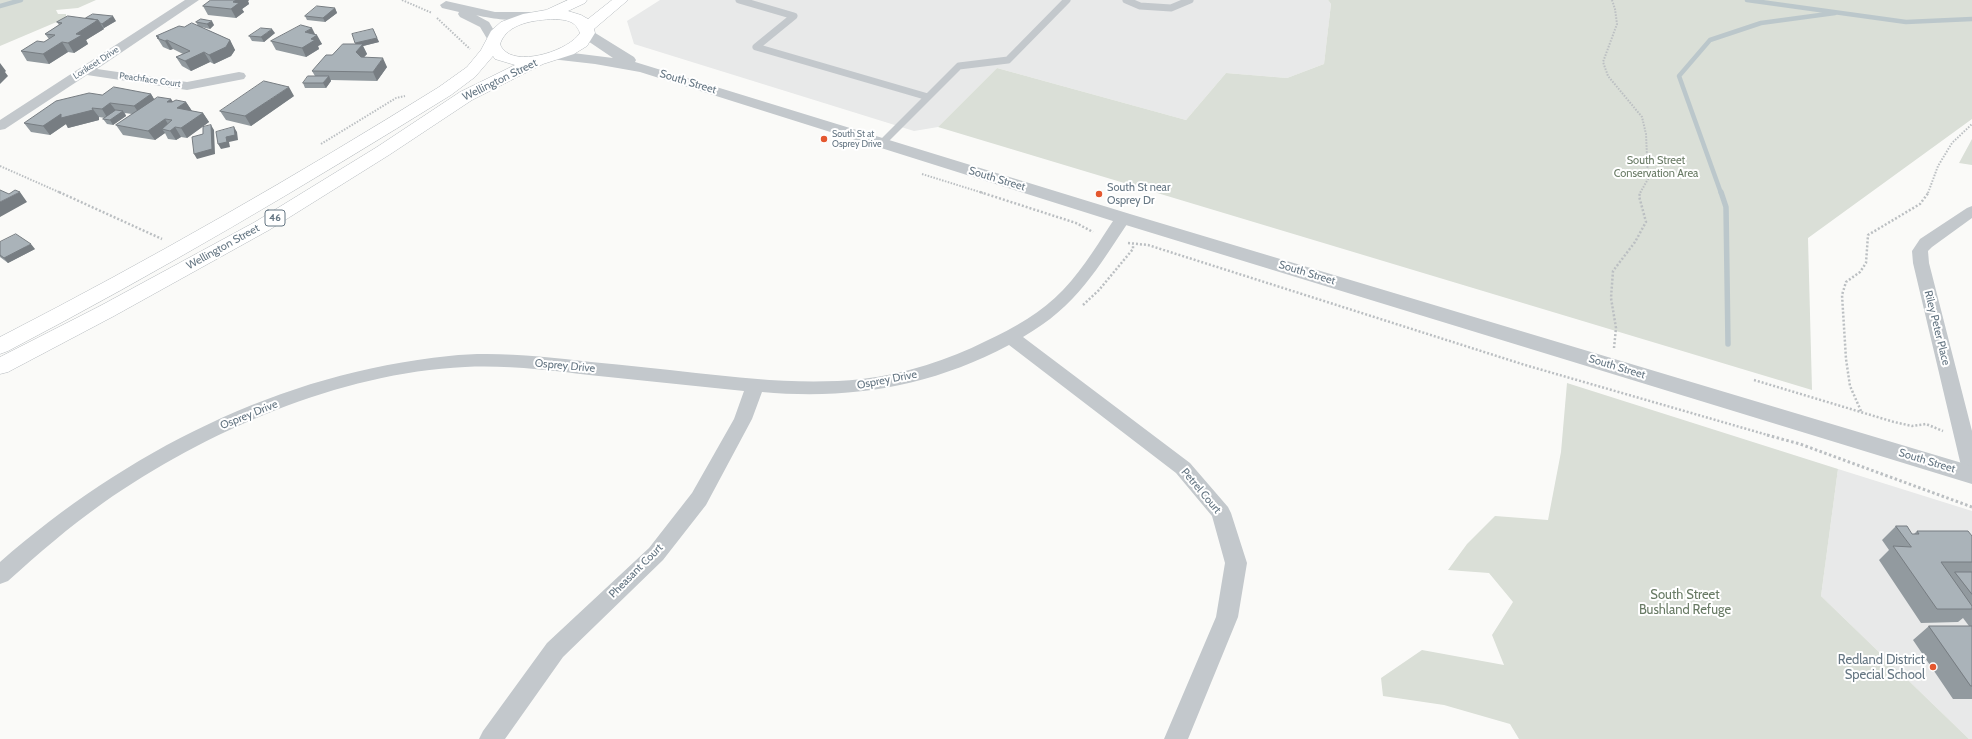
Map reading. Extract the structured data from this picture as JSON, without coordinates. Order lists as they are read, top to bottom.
{
  "streets": {
    "main road": ["Wellington Street", "46"],
    "street": [
      "Lorikeet Drive",
      "Peachface Court",
      "South Street",
      "Riley Peter Place",
      "Osprey Drive",
      "Petrel Court",
      "Pheasant Court"
    ]
  },
  "crossings": [
    ["Lorikeet Drive", "Peachface Court"],
    ["Wellington Street", "South Street"],
    ["South Street", "Osprey Drive"],
    ["Osprey Drive", "Petrel Court"],
    ["Osprey Drive", "Pheasant Court"]
  ],
  "parks": ["South Street Conservation Area", "South Street Bushland Refuge"],
  "places": ["South St at Osprey Drive", "South St near Osprey Dr", "Redland District Special School"]
}
